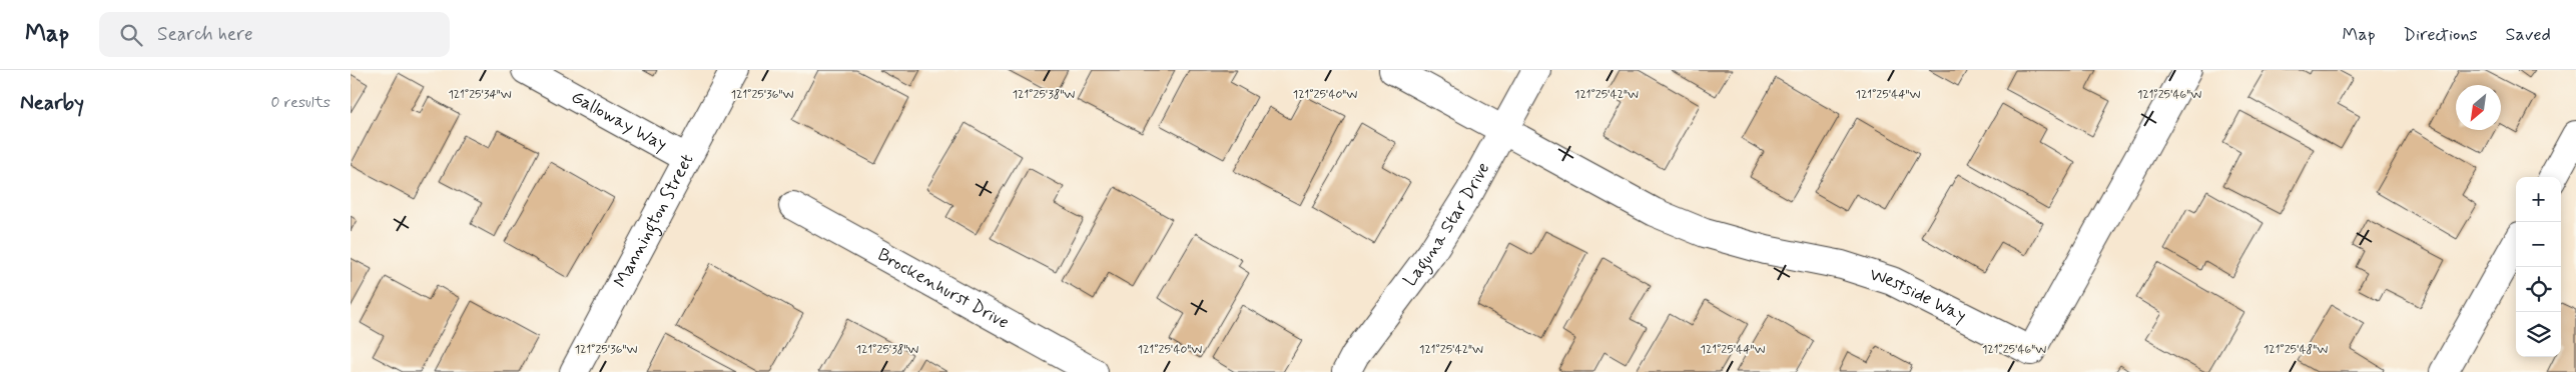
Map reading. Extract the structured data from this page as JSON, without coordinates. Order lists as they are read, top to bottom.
{
  "streets": {
    "street": [
      "Galloway Way",
      "Mannington Street",
      "Laguna Star Drive",
      "Brockenhurst Drive",
      "Westside Way"
    ]
  },
  "crossings": [
    ["Galloway Way", "Mannington Street"],
    ["Laguna Star Drive", "Westside Way"]
  ],
  "north": "bottom left",
  "page": {
    "header": "Map",
    "search": "Search here",
    "nav": ["Map", "Directions", "Saved"],
    "heading": ["Nearby", "0 results"],
    "map_buttons": ["+", "−"]
  },
  "coordinates": [
    "121°25'34\"W",
    "121°25'36\"W",
    "121°25'38\"W",
    "121°25'40\"W",
    "121°25'46\"W",
    "121°25'42\"W",
    "121°25'44\"W",
    "121°25'48\"W"
  ]
}
